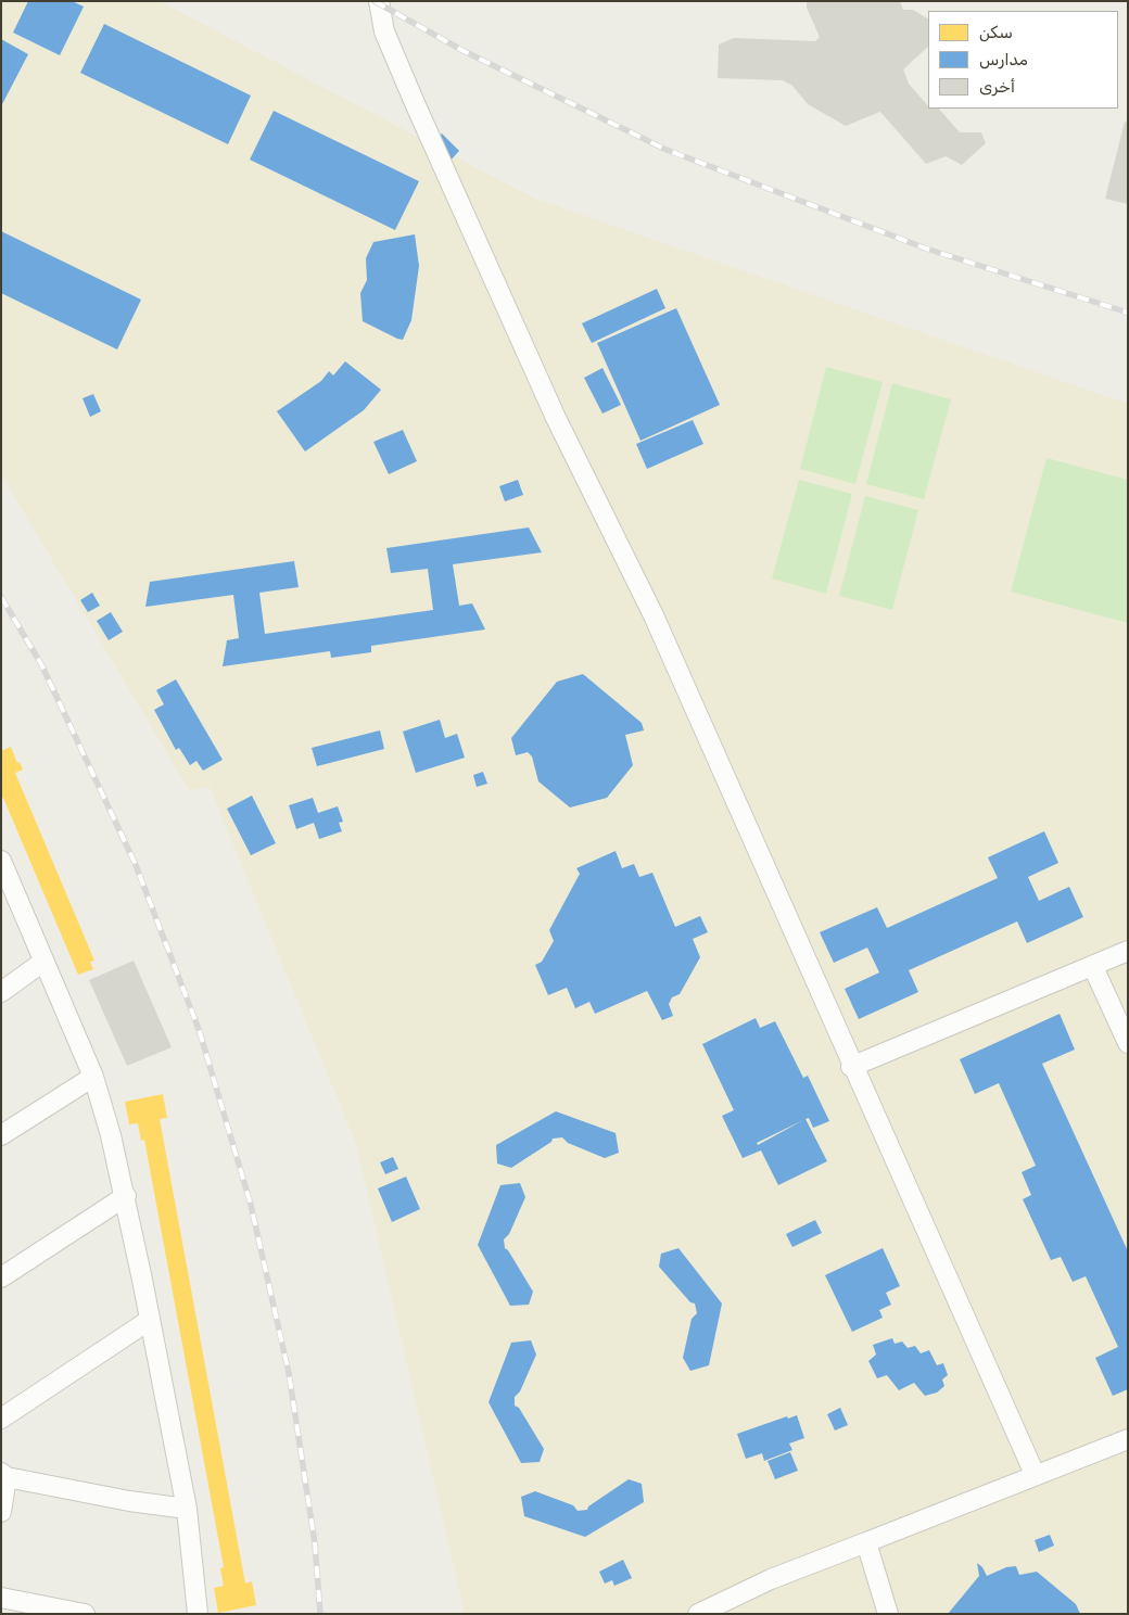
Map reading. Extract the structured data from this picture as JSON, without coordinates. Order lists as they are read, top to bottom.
{
  "legend": ["سكن", "مدارس", "أخرى"]
}
